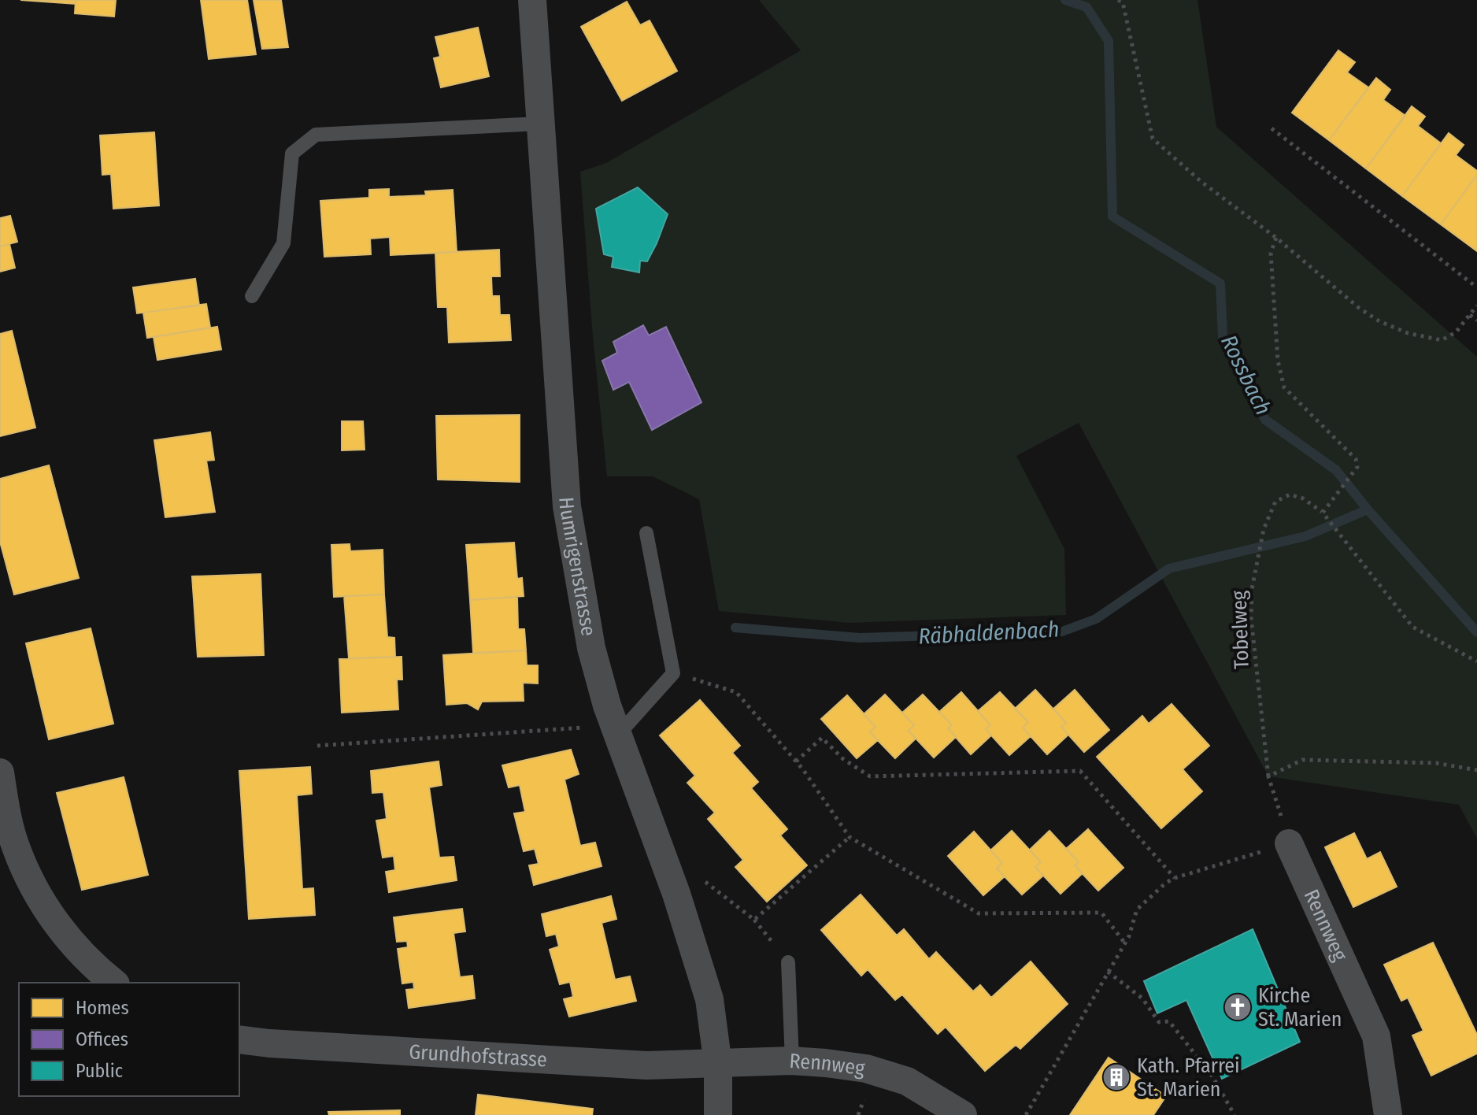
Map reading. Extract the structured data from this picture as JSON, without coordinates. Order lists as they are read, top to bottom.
{
  "streets": {
    "street": ["Humrigenstrasse", "Rennweg", "Grundhofstrasse"],
    "path": ["Tobelweg"]
  },
  "crossings": [
    ["Humrigenstrasse", "Rennweg"],
    ["Humrigenstrasse", "Grundhofstrasse"],
    ["Tobelweg", "Rennweg"],
    ["Rennweg", "Grundhofstrasse"]
  ],
  "water": ["Rossbach", "Räbhaldenbach"],
  "places": {
    "church": ["Kirche St. Marien"],
    "building": ["Kath. Pfarrei St. Marien"]
  },
  "legend": ["Homes", "Offices", "Public"]
}
